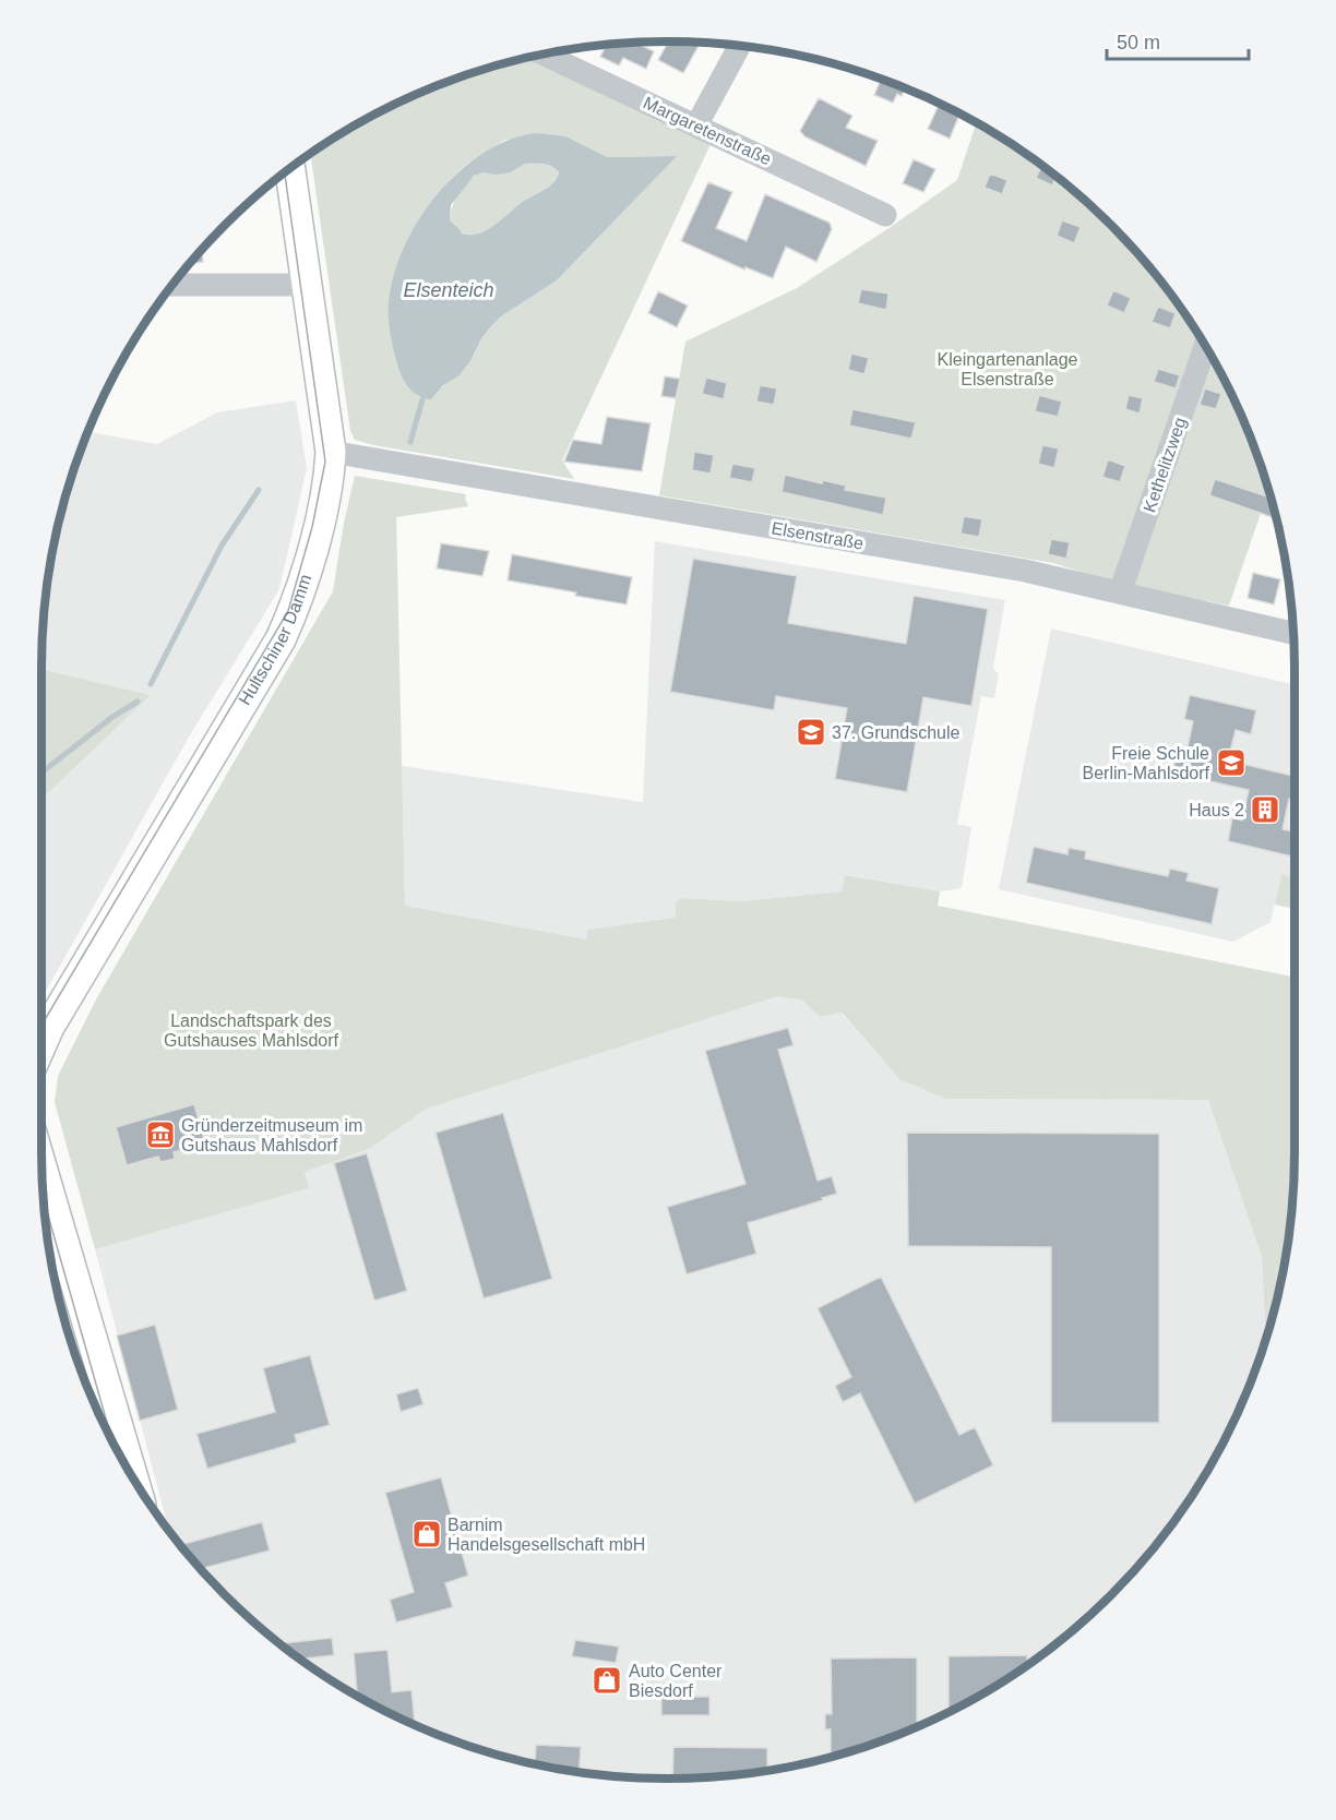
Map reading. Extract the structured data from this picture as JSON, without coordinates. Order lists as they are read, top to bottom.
{
  "streets": {
    "main road": ["Hultschiner Damm"],
    "street": ["Margaretenstraße", "Kethelitzweg", "Elsenstraße"]
  },
  "crossings": [
    ["Kethelitzweg", "Elsenstraße"],
    ["Elsenstraße", "Hultschiner Damm"]
  ],
  "water": ["Elsenteich"],
  "parks": ["Kleingartenanlage Elsenstraße", "Landschaftspark des Gutshauses Mahlsdorf"],
  "places": {
    "school or university": ["37. Grundschule", "Freie Schule Berlin-Mahlsdorf"],
    "building": ["Haus 2"],
    "museum": ["Gründerzeitmuseum im Gutshaus Mahlsdorf"],
    "shop": ["Barnim Handelsgesellschaft mbH", "Auto Center Biesdorf"]
  },
  "scale_bar": "50 m"
}
